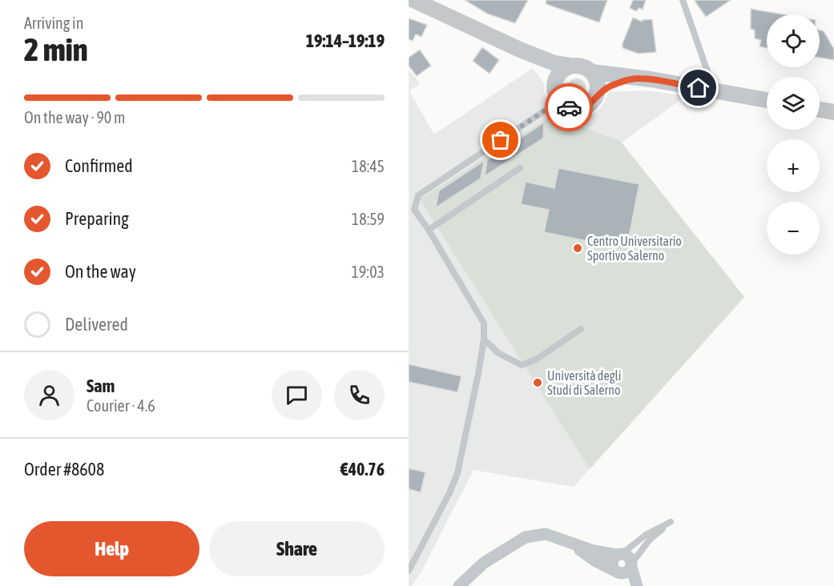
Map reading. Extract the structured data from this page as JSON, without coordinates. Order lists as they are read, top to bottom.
{
  "places": ["Centro Universitario Sportivo Salerno", "Università degli Studi di Salerno"],
  "page": {
    "heading": ["2 min", "Arriving in", "19:14–19:19"],
    "panel": [
      "Sam",
      "Courier · 4.6",
      "Order #8608",
      "€40.76"
    ],
    "map_buttons": ["+", "−"],
    "bar": "On the way · 90 m",
    "list": [
      ["Confirmed", "18:45"],
      ["Preparing", "18:59"],
      ["On the way", "19:03"],
      "Delivered"
    ],
    "buttons": ["Help", "Share"]
  }
}
